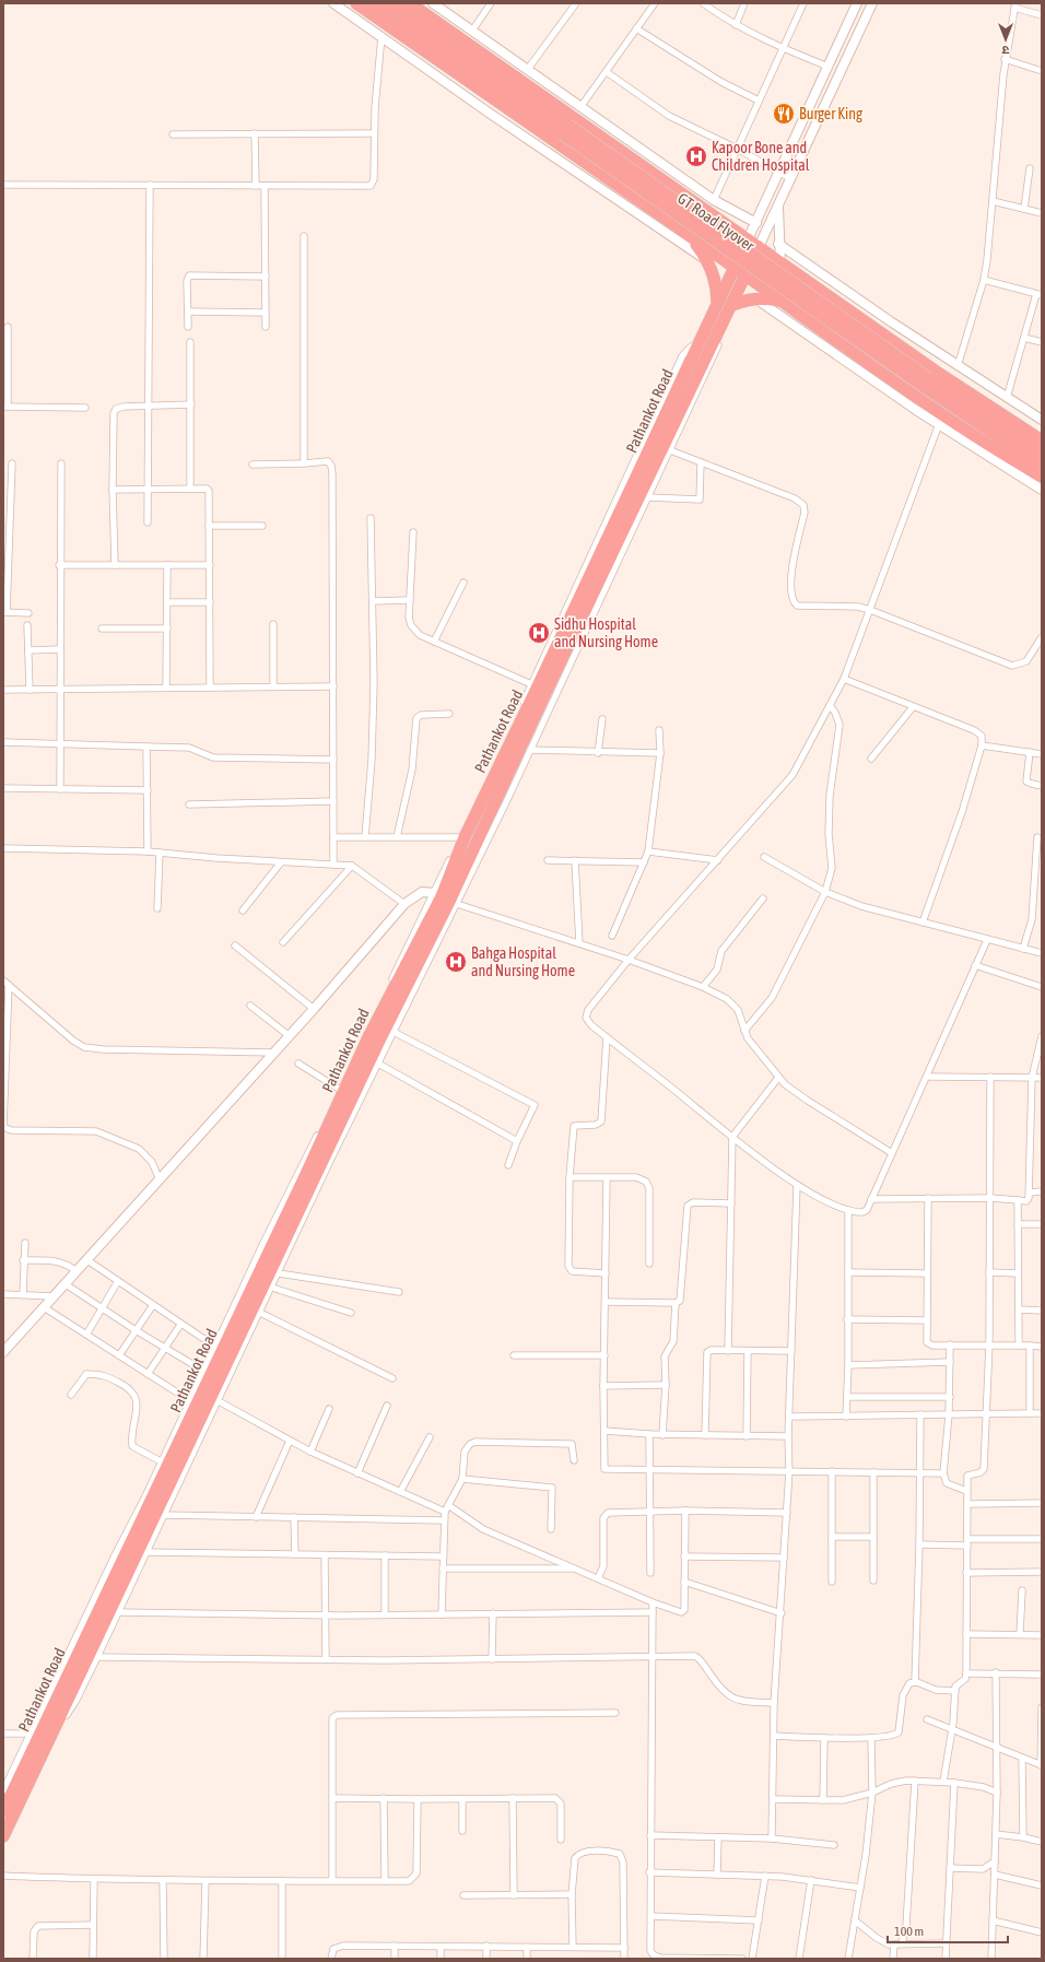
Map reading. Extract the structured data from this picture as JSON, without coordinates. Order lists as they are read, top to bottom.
{
  "streets": {
    "highway": ["GT Road Flyover", "Pathankot Road"]
  },
  "places": {
    "restaurant": ["Burger King"],
    "hospital": ["Kapoor Bone and Children Hospital", "Sidhu Hospital and Nursing Home", "Bahga Hospital and Nursing Home"]
  },
  "scale_bar": "100 m",
  "north": "bottom"
}
